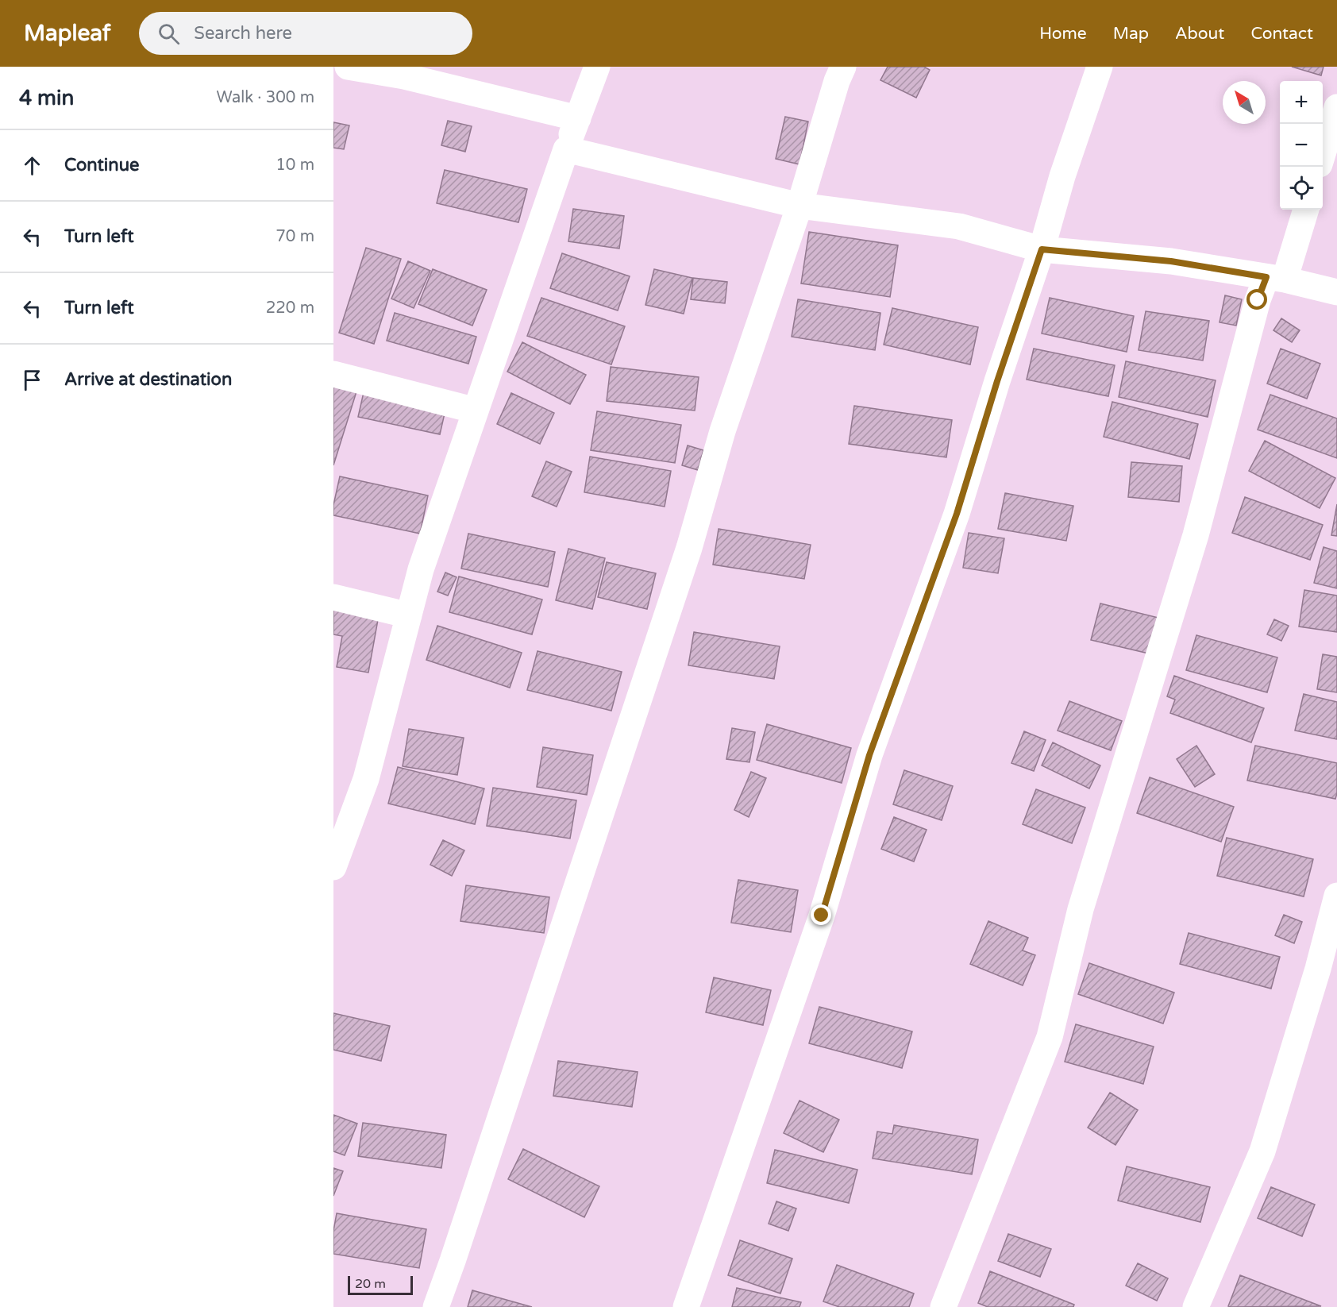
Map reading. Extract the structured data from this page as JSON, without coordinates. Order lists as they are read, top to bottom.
{
  "scale_bar": "20 m",
  "north": "top left",
  "page": {
    "header": "Mapleaf",
    "search": "Search here",
    "nav": [
      "Home",
      "Map",
      "About",
      "Contact"
    ],
    "heading": ["4 min", "Walk · 300 m"],
    "map_buttons": ["+", "−"],
    "list": [
      ["Continue", "10 m"],
      ["Turn left", "70 m"],
      ["Turn left", "220 m"],
      "Arrive at destination"
    ],
    "scale": "20 m"
  }
}
